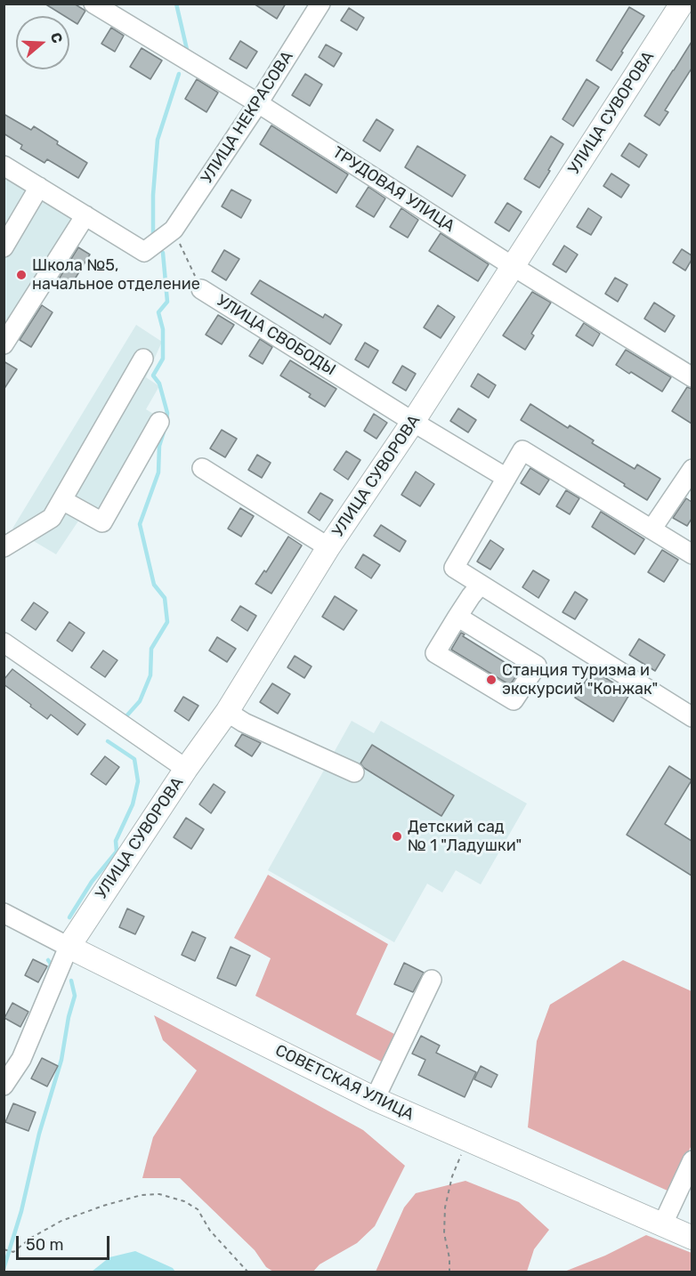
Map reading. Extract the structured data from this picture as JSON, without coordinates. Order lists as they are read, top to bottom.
{
  "streets": {
    "main road": ["УЛИЦА СУВОРОВА", "СОВЕТСКАЯ УЛИЦА"],
    "street": ["УЛИЦА НЕКРАСОВА", "ТРУДОВАЯ УЛИЦА", "УЛИЦА СВОБОДЫ"]
  },
  "crossings": [
    ["УЛИЦА СУВОРОВА", "ТРУДОВАЯ УЛИЦА"],
    ["УЛИЦА СУВОРОВА", "УЛИЦА СВОБОДЫ"],
    ["УЛИЦА СУВОРОВА", "СОВЕТСКАЯ УЛИЦА"],
    ["УЛИЦА НЕКРАСОВА", "ТРУДОВАЯ УЛИЦА"],
    ["УЛИЦА НЕКРАСОВА", "УЛИЦА СВОБОДЫ"]
  ],
  "places": ["Школа №5, начальное отделение", "Станция туризма и экскурсий \"Конжак\"", "Детский сад № 1 \"Ладушки\""],
  "scale_bar": "50 m",
  "north": "right"
}
